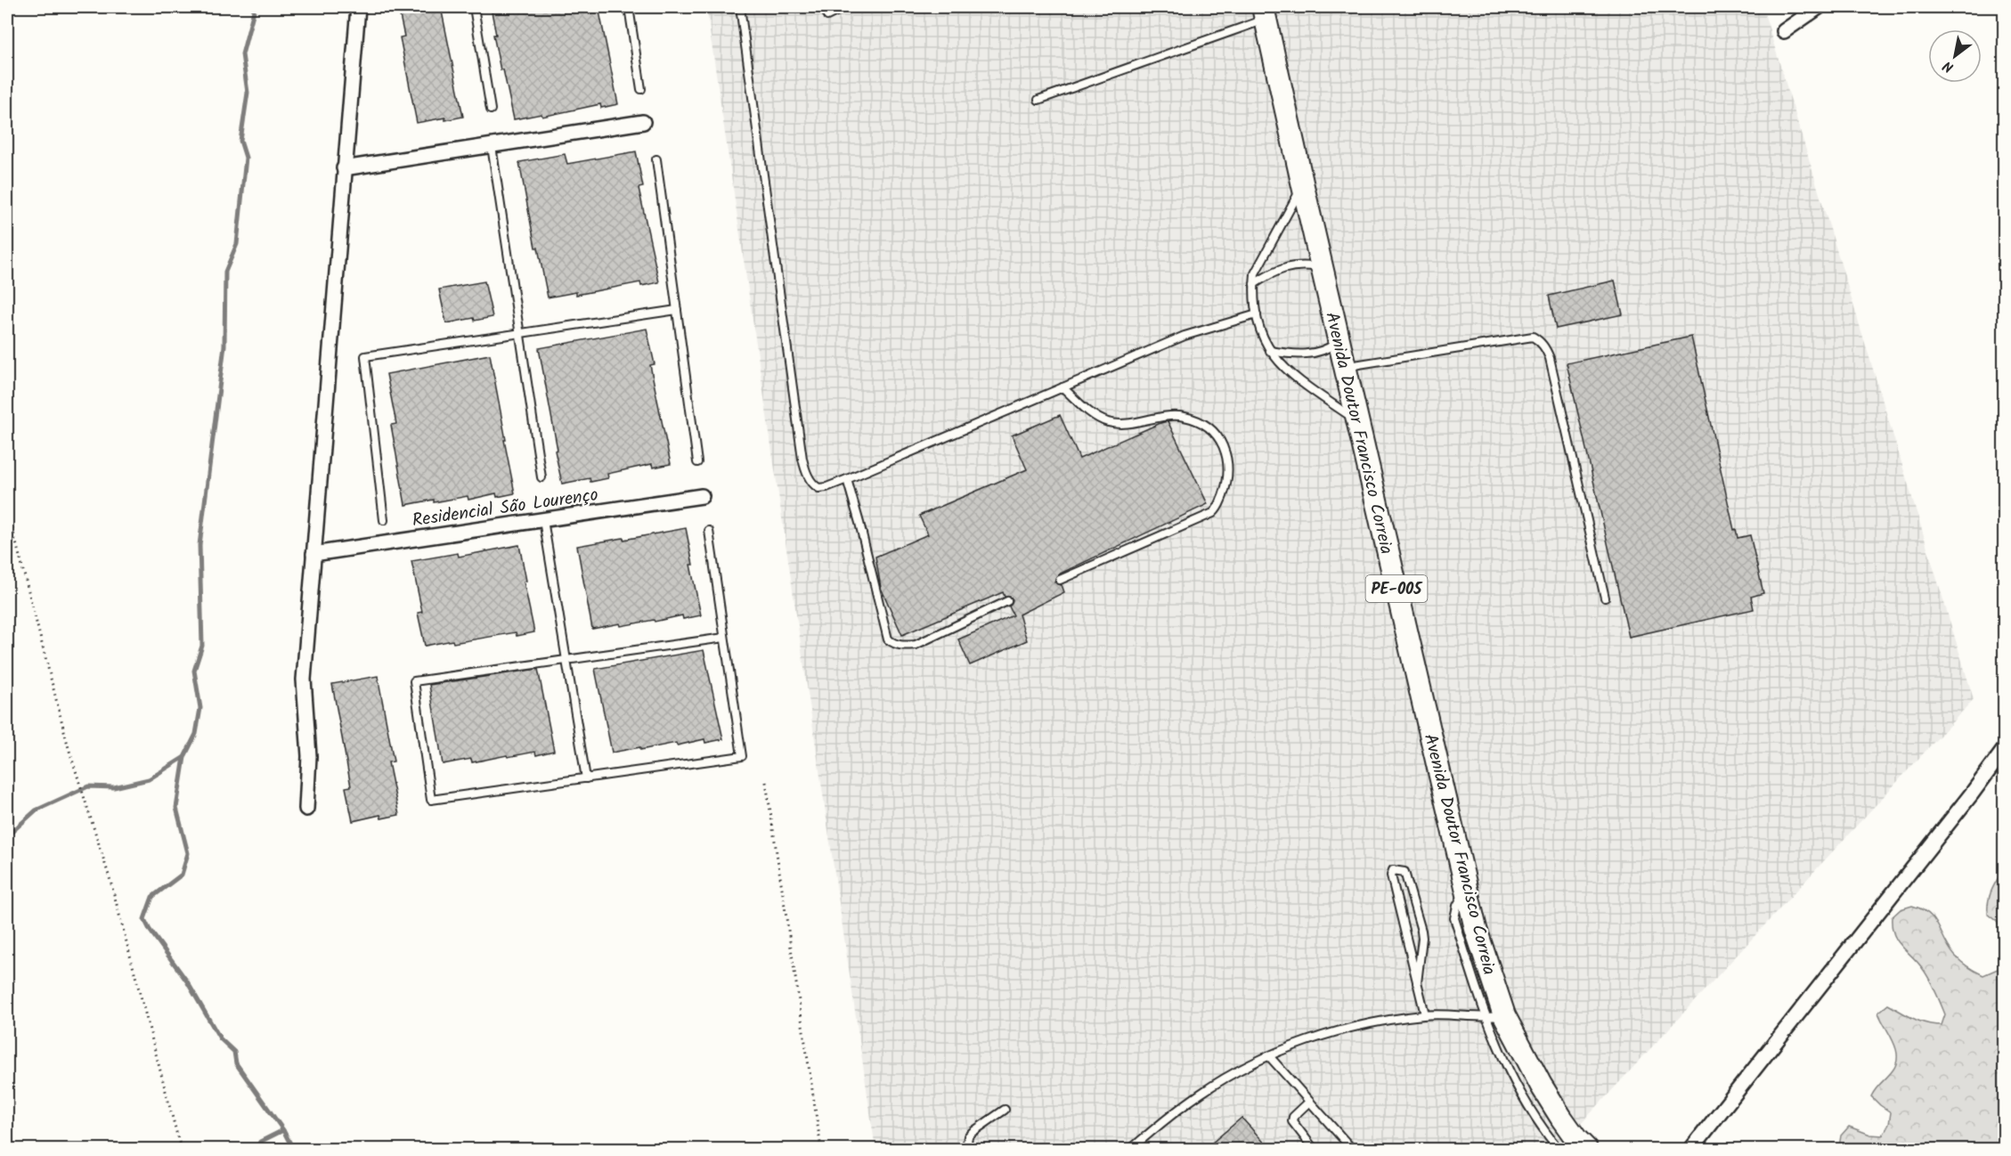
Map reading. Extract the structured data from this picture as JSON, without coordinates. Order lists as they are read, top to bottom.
{
  "streets": {
    "main road": ["Avenida Doutor Francisco Correia", "PE-005"],
    "street": ["Residencial São Lourenço"]
  },
  "north": "bottom left"
}
